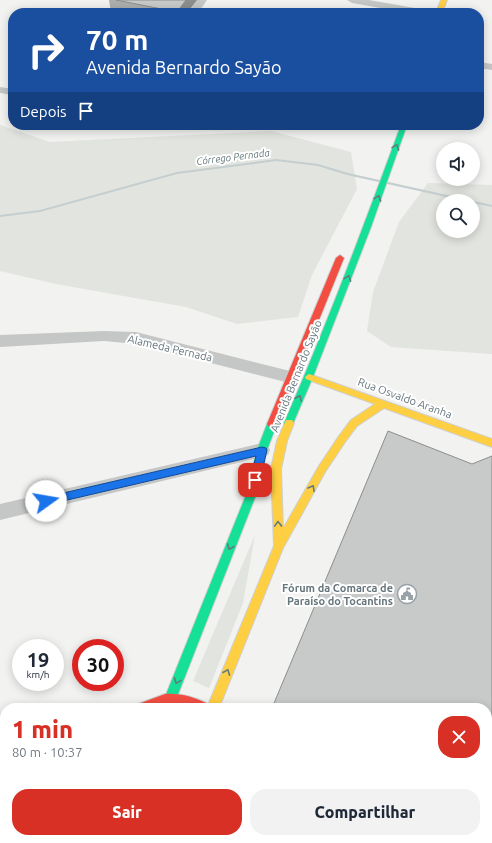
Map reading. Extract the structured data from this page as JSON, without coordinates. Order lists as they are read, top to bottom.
{
  "streets": {
    "main road": ["Avenida Bernardo Sayão", "Rua Osvaldo Aranha"],
    "street": ["Alameda Pernada"]
  },
  "crossings": [
    ["Alameda Pernada", "Avenida Bernardo Sayão"],
    ["Avenida Bernardo Sayão", "Rua Osvaldo Aranha"]
  ],
  "water": ["Córrego Pernada"],
  "places": {
    "public building": ["Fórum da Comarca de Paraíso do Tocantins"]
  },
  "page": {
    "turn": ["70 m", "Avenida Bernardo Sayão"],
    "then": "Depois",
    "speed": "19 km/h",
    "limit": "30",
    "heading": ["1 min", "80 m · 10:37"],
    "buttons": ["Sair", "Compartilhar"]
  }
}
